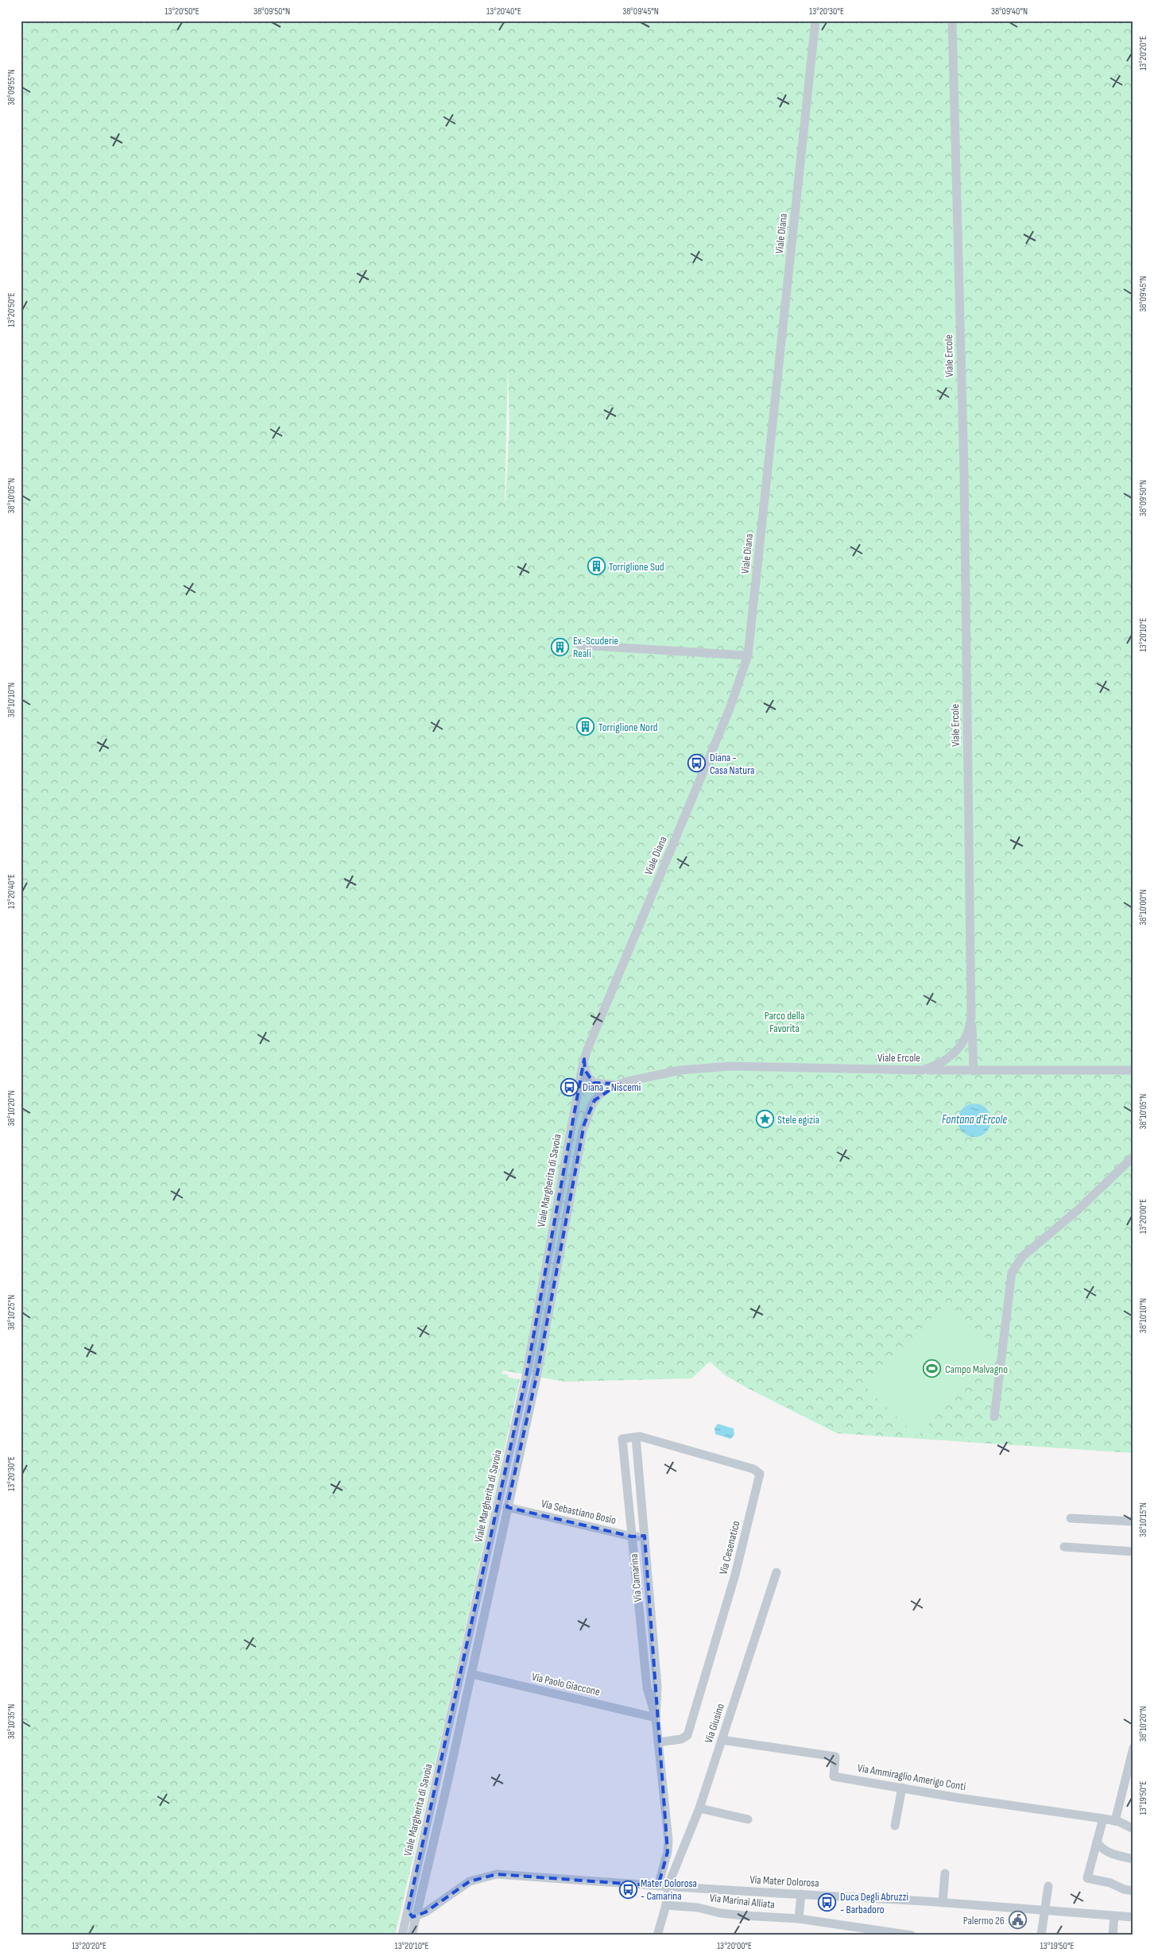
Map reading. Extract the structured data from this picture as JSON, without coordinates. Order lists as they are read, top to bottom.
{
  "streets": {
    "street": [
      "Viale Diana",
      "Viale Ercole",
      "Viale Margherita di Savoia",
      "Via Sebastiano Bosio",
      "Via Cesenatico",
      "Via Camarina",
      "Via Paolo Giaccone",
      "Via Giusino",
      "Via Ammiraglio Amerigo Conti",
      "Via Mater Dolorosa",
      "Via Marinai Alliata"
    ]
  },
  "crossings": [
    ["Viale Diana", "Viale Margherita di Savoia"],
    ["Viale Ercole", "Viale Margherita di Savoia"],
    ["Viale Margherita di Savoia", "Via Sebastiano Bosio"],
    ["Viale Margherita di Savoia", "Via Paolo Giaccone"],
    ["Viale Margherita di Savoia", "Via Mater Dolorosa"],
    ["Via Sebastiano Bosio", "Via Camarina"],
    ["Via Cesenatico", "Via Camarina"],
    ["Via Camarina", "Via Paolo Giaccone"],
    ["Via Camarina", "Via Mater Dolorosa"],
    ["Via Giusino", "Via Ammiraglio Amerigo Conti"]
  ],
  "water": ["Fontana d'Ercole"],
  "parks": ["Parco della Favorita"],
  "places": {
    "building": ["Torriglione Sud", "Ex-Scuderie Reali", "Torriglione Nord"],
    "bus stop": [
      "Diana - Casa Natura",
      "Diana - Niscemi",
      "Mater Dolorosa - Camarina",
      "Duca Degli Abruzzi - Barbadoro"
    ],
    "place": ["Stele egizia"],
    "sports": ["Campo Malvagno"],
    "public building": ["Palermo 26"]
  },
  "coordinates": [
    "13°20'50\"E",
    "38°09'50\"N",
    "13°20'40\"E",
    "38°09'45\"N",
    "13°20'30\"E",
    "38°09'40\"N",
    "13°20'20\"E",
    "38°09'55\"N",
    "38°10'05\"N",
    "13°20'10\"E",
    "38°10'10\"N",
    "38°10'00\"N",
    "38°10'20\"N",
    "13°20'00\"E",
    "38°10'25\"N",
    "38°10'15\"N",
    "38°10'35\"N",
    "13°19'50\"E"
  ]
}
